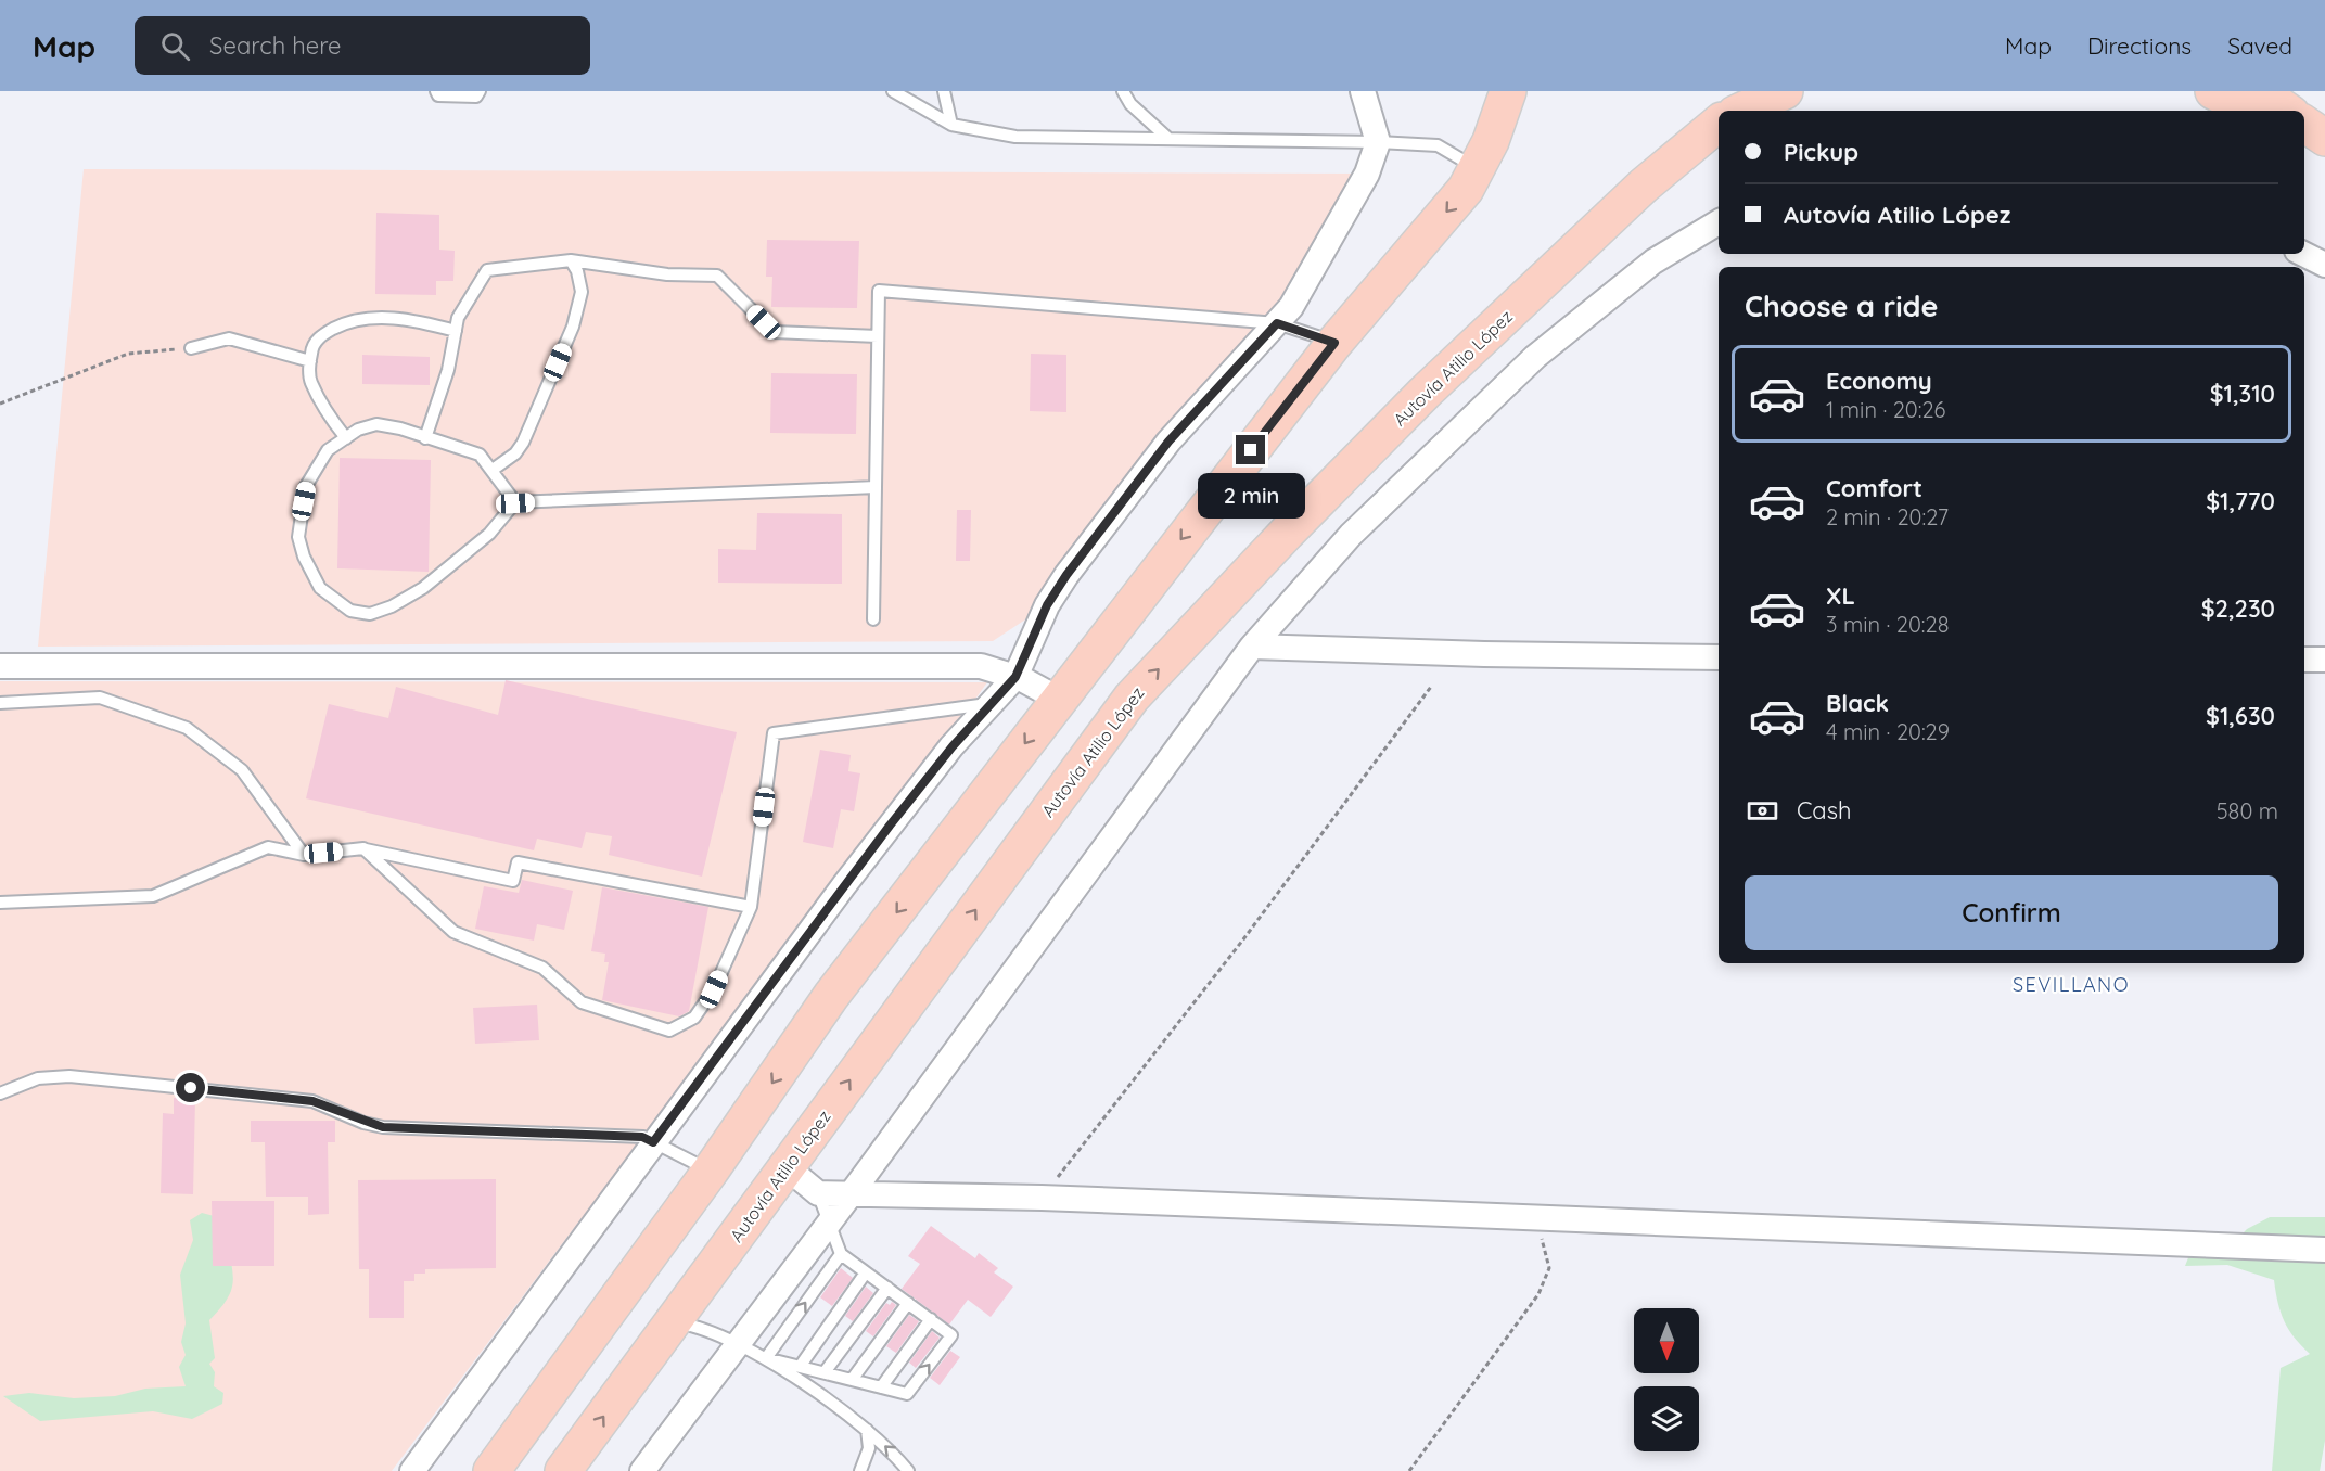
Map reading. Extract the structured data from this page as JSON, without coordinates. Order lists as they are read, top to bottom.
{
  "streets": {
    "main road": ["Autovía Atilio López"]
  },
  "districts": ["SEVILLANO"],
  "north": "bottom",
  "page": {
    "header": "Map",
    "search": "Search here",
    "nav": ["Map", "Directions", "Saved"],
    "banner": ["Pickup", "Autovía Atilio López"],
    "heading": "Choose a ride",
    "list": [
      {
        "name": "Economy",
        "note": "1 min · 20:26",
        "value": "$1,310"
      },
      {
        "name": "Comfort",
        "note": "2 min · 20:27",
        "value": "$1,770"
      },
      {
        "name": "XL",
        "note": "3 min · 20:28",
        "value": "$2,230"
      },
      {
        "name": "Black",
        "note": "4 min · 20:29",
        "value": "$1,630"
      }
    ],
    "bubble": "2 min",
    "pay": ["Cash", "580 m"],
    "buttons": "Confirm"
  }
}
